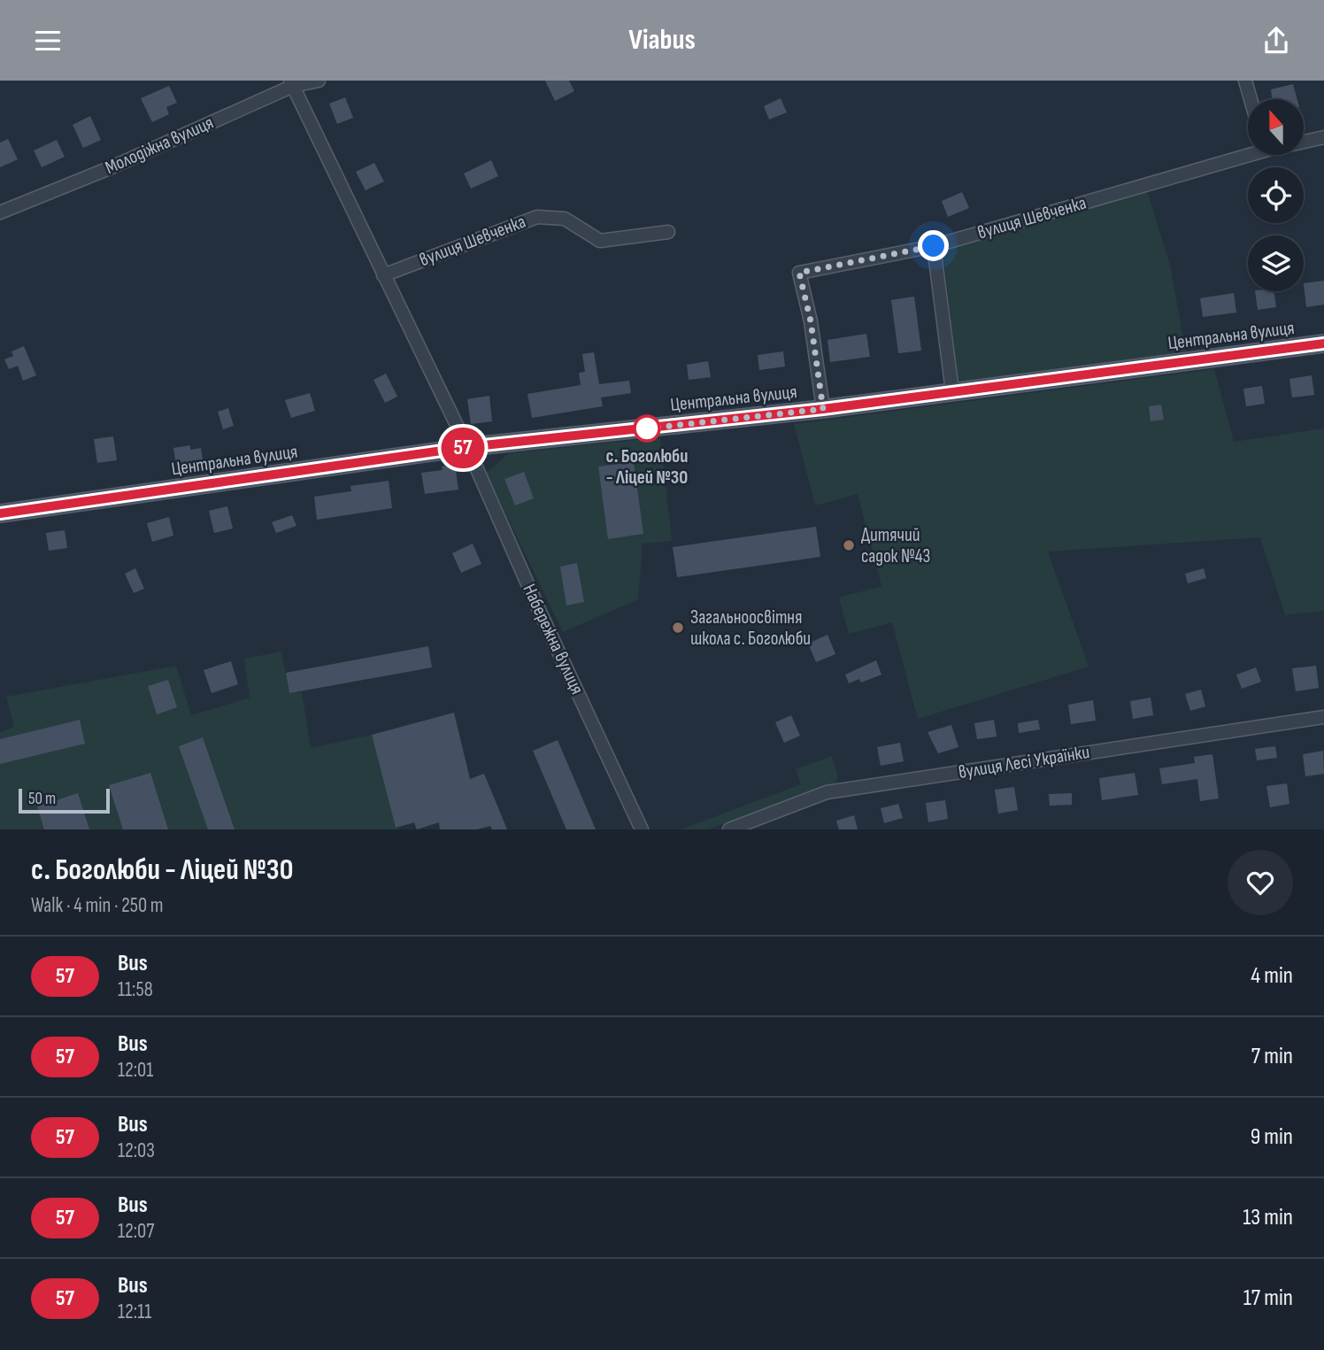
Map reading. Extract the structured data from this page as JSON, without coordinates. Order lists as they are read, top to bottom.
{
  "streets": {
    "street": [
      "Молодіжна вулиця",
      "вулиця Шевченка",
      "Центральна вулиця",
      "Набережна вулиця",
      "вулиця Лесі Українки"
    ]
  },
  "crossings": [
    ["вулиця Шевченка", "Центральна вулиця"],
    ["Центральна вулиця", "Набережна вулиця"]
  ],
  "places": ["с. Боголюби - Ліцей №30", "Дитячий садок №43", "Загальноосвітня школа с. Боголюби"],
  "lines": ["bus line 57"],
  "scale_bar": "50 m",
  "north": "top",
  "page": {
    "header": "Viabus",
    "on_map": "57",
    "scale": "50 m",
    "heading": ["с. Боголюби - Ліцей №30", "Walk · 4 min · 250 m"],
    "list": [
      {
        "mark": "57",
        "name": "Bus",
        "note": "11:58",
        "value": "4 min"
      },
      {
        "mark": "57",
        "name": "Bus",
        "note": "12:01",
        "value": "7 min"
      },
      {
        "mark": "57",
        "name": "Bus",
        "note": "12:03",
        "value": "9 min"
      },
      {
        "mark": "57",
        "name": "Bus",
        "note": "12:07",
        "value": "13 min"
      },
      {
        "mark": "57",
        "name": "Bus",
        "note": "12:11",
        "value": "17 min"
      }
    ]
  }
}
